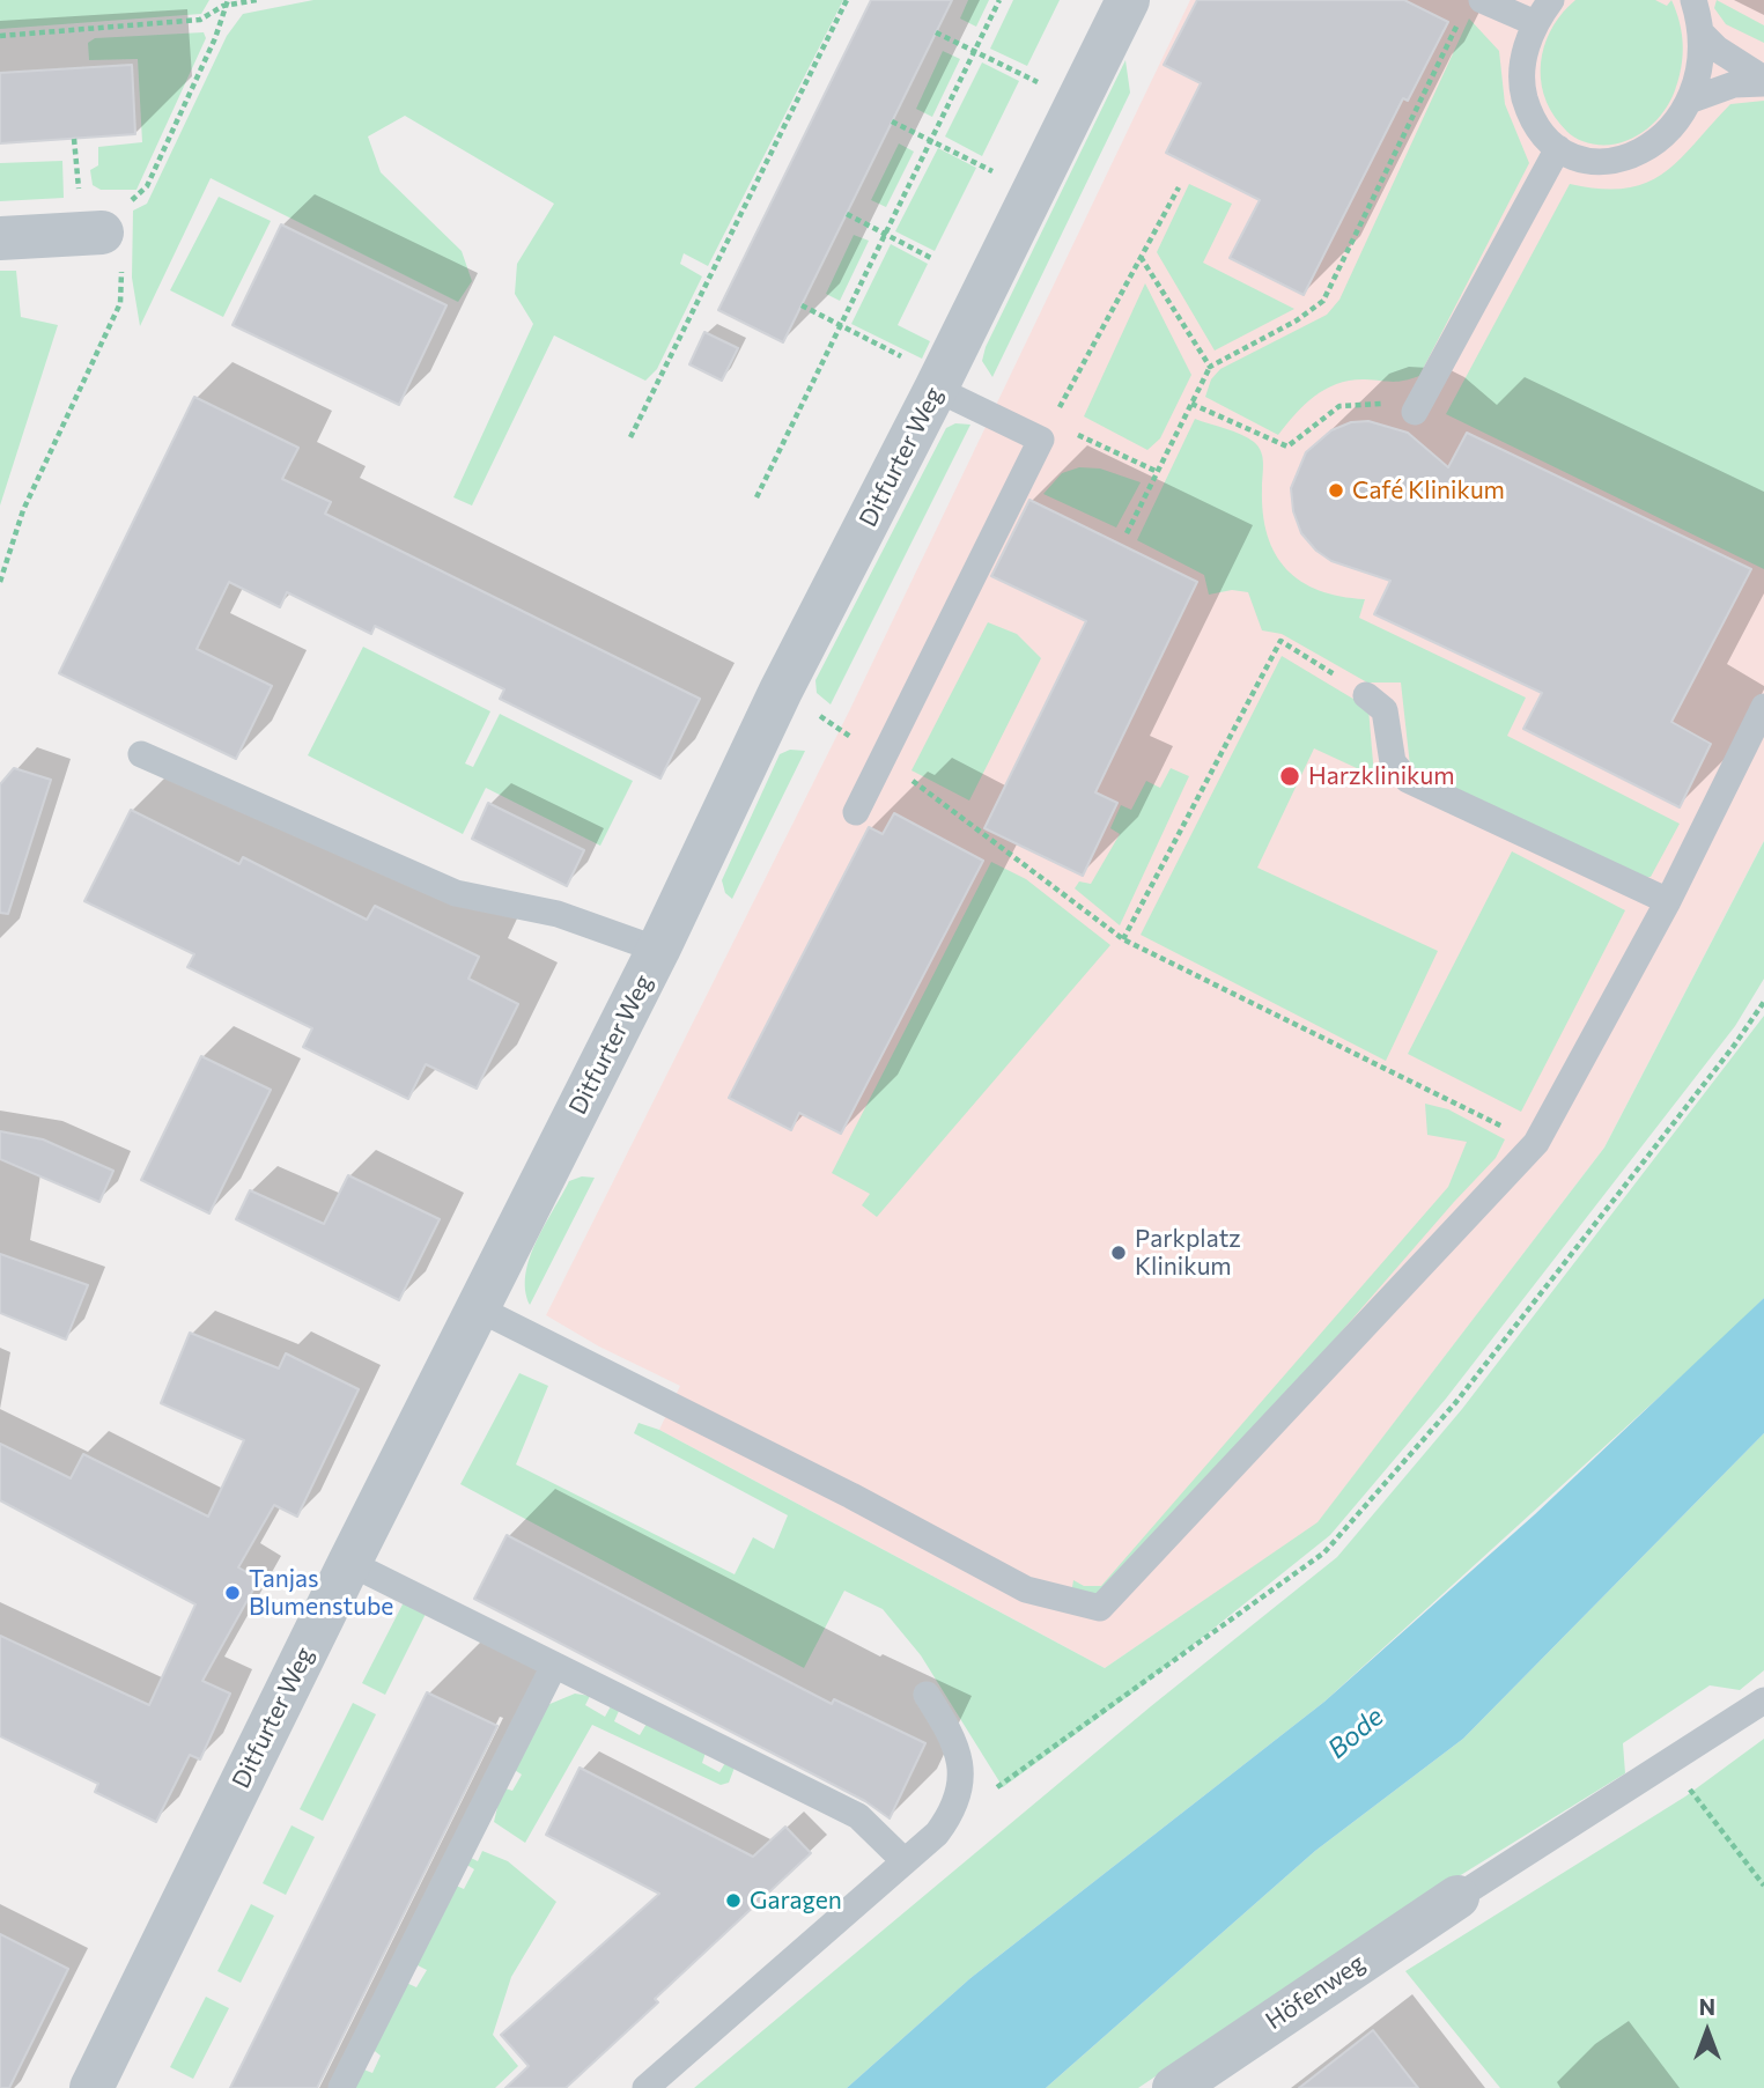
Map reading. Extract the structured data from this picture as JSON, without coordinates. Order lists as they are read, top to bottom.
{
  "streets": {
    "street": ["Ditfurter Weg", "Höfenweg"]
  },
  "water": ["Bode"],
  "places": [
    "Café Klinikum",
    "Harzklinikum",
    "Parkplatz Klinikum",
    "Tanjas Blumenstube",
    "Garagen"
  ],
  "north": "top"
}
